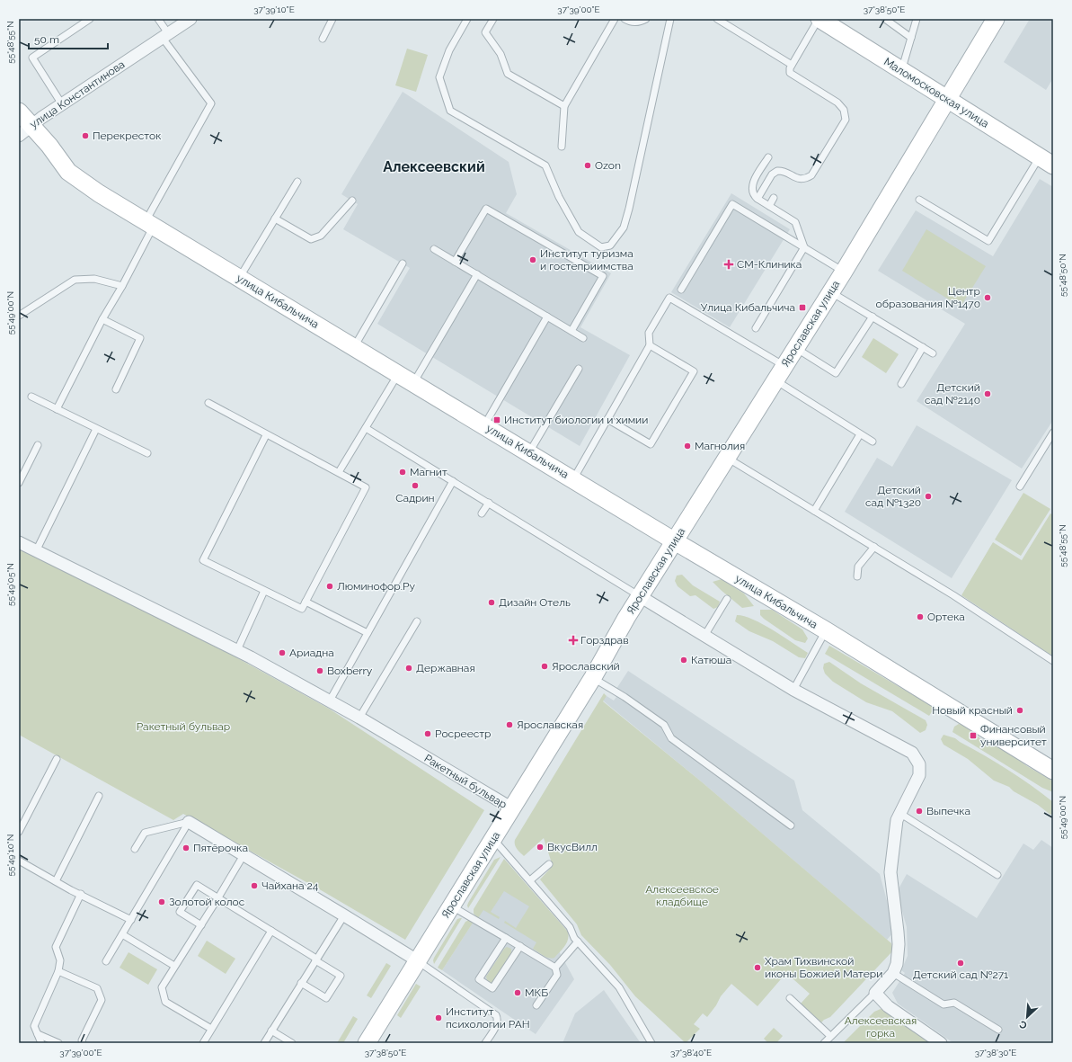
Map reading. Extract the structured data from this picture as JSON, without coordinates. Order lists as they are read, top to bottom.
{
  "streets": {
    "street": [
      "Маломосковская улица",
      "улица Константинова",
      "улица Кибальчича",
      "Ярославская улица",
      "Ракетный бульвар"
    ]
  },
  "crossings": [
    ["Маломосковская улица", "Ярославская улица"],
    ["улица Константинова", "улица Кибальчича"],
    ["улица Кибальчича", "Ярославская улица"],
    ["Ярославская улица", "Ракетный бульвар"]
  ],
  "districts": ["Алексеевский"],
  "parks": ["Ракетный бульвар", "Алексеевское кладбище", "Алексеевская горка"],
  "places": {
    "other": [
      "Перекресток",
      "Ozon",
      "Институт туризма и гостеприимства",
      "Центр образования №1470",
      "Детский сад №2140",
      "Магнолия",
      "Магнит",
      "Садрин",
      "Детский сад №1320",
      "Люминофор.Ру",
      "Дизайн Отель",
      "Ортека",
      "Ариадна",
      "Катюша",
      "Ярославский",
      "Державная",
      "Boxberry",
      "Новый красный",
      "Ярославская",
      "Росреестр",
      "Выпечка",
      "ВкусВилл",
      "Пятёрочка",
      "Чайхана 24",
      "Золотой колос",
      "Детский сад №271",
      "Храм Тихвинской иконы Божией Матери",
      "МКБ",
      "Институт психологии РАН"
    ],
    "health": ["СМ-Клиника", "Горздрав"],
    "transit": ["Улица Кибальчича", "Институт биологии и химии", "Финансовый университет"]
  },
  "scale_bar": "50 m",
  "north": "bottom left",
  "coordinates": [
    "37°39'10\"E",
    "37°39'00\"E",
    "37°38'50\"E",
    "55°48'55\"N",
    "55°48'50\"N",
    "55°49'00\"N",
    "55°49'05\"N",
    "55°49'10\"N",
    "37°38'40\"E",
    "37°38'30\"E"
  ]
}
